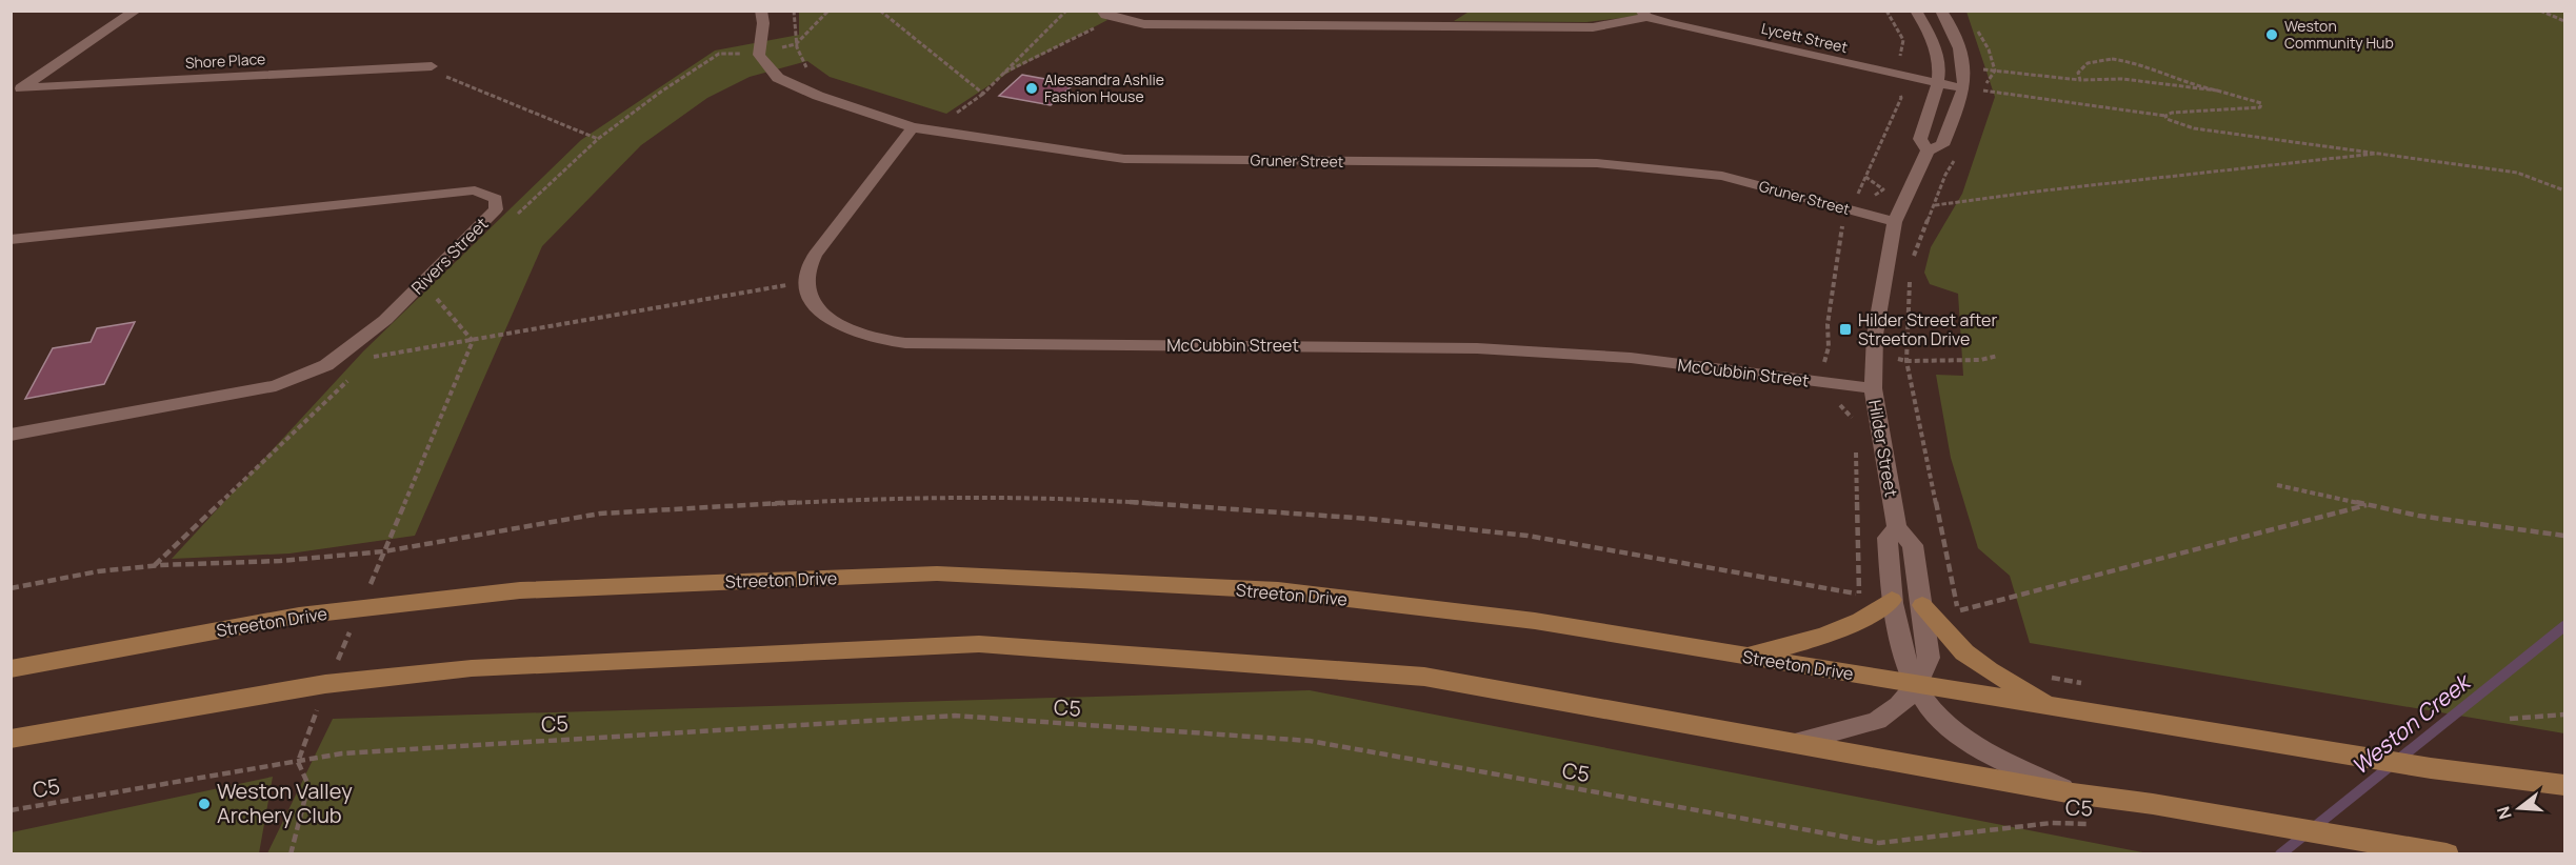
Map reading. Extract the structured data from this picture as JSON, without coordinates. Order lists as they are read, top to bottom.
{
  "streets": {
    "main road": ["Streeton Drive"],
    "street": [
      "Lycett Street",
      "Shore Place",
      "Gruner Street",
      "Rivers Street",
      "McCubbin Street",
      "Hilder Street"
    ],
    "path": ["C5"]
  },
  "crossings": [
    ["Lycett Street", "Hilder Street"],
    ["Gruner Street", "Hilder Street"],
    ["McCubbin Street", "Hilder Street"],
    ["Hilder Street", "Streeton Drive"]
  ],
  "water": ["Weston Creek"],
  "places": {
    "other": ["Weston Community Hub", "Alessandra Ashlie Fashion House", "Weston Valley Archery Club"],
    "transit": ["Hilder Street after Streeton Drive"]
  },
  "north": "left"
}
